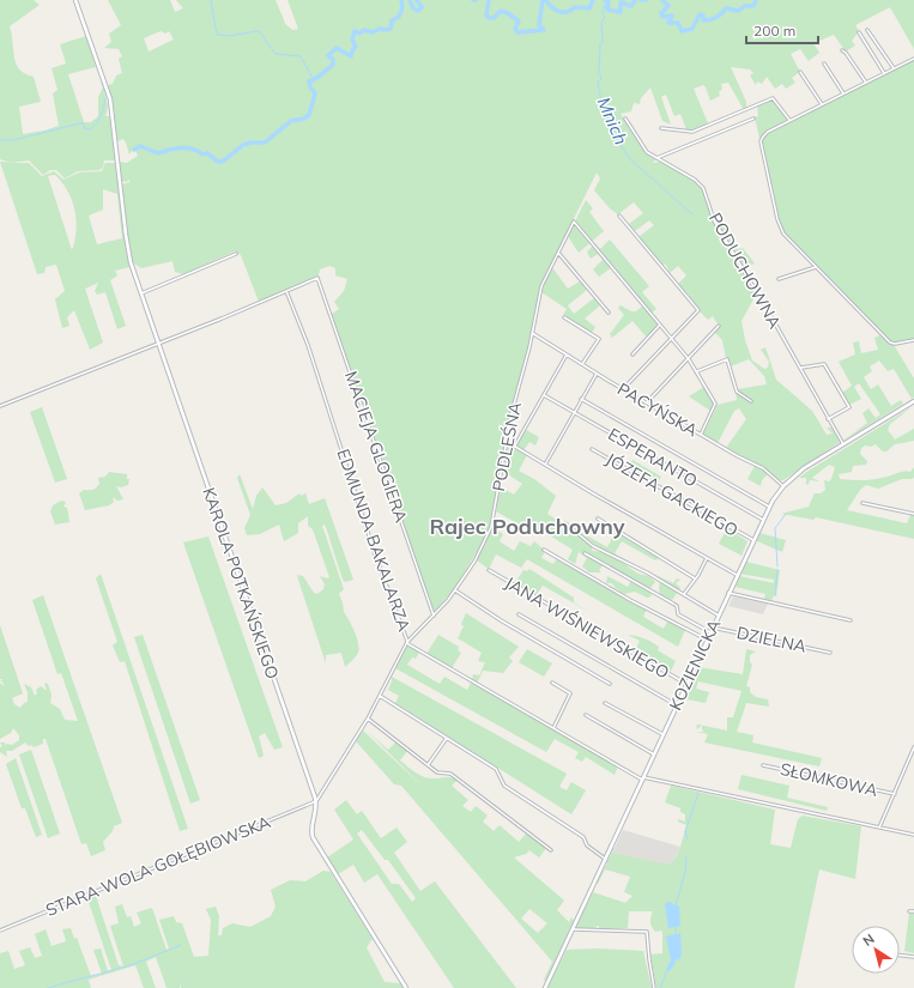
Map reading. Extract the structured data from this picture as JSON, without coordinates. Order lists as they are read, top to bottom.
{
  "streets": {
    "street": [
      "PODUCHOWNA",
      "PACYŃSKA",
      "MACIEJA GLOGIERA",
      "PODLEŚNA",
      "ESPERANTO",
      "JÓZEFA GACKIEGO",
      "EDMUNDA BAKALARZA",
      "KAROLA POTKAŃSKIEGO",
      "JANA WIŚNIEWSKIEGO",
      "DZIELNA",
      "KOZIENICKA",
      "SŁOMKOWA",
      "STARA WOLA GOŁĘBIOWSKA"
    ]
  },
  "crossings": [
    ["PODUCHOWNA", "KOZIENICKA"],
    ["PACYŃSKA", "PODLEŚNA"],
    ["PACYŃSKA", "KOZIENICKA"],
    ["MACIEJA GLOGIERA", "PODLEŚNA"],
    ["MACIEJA GLOGIERA", "EDMUNDA BAKALARZA"],
    ["PODLEŚNA", "EDMUNDA BAKALARZA"],
    ["PODLEŚNA", "KAROLA POTKAŃSKIEGO"],
    ["PODLEŚNA", "STARA WOLA GOŁĘBIOWSKA"],
    ["ESPERANTO", "KOZIENICKA"],
    ["JÓZEFA GACKIEGO", "KOZIENICKA"],
    ["EDMUNDA BAKALARZA", "KOZIENICKA"],
    ["KAROLA POTKAŃSKIEGO", "STARA WOLA GOŁĘBIOWSKA"],
    ["JANA WIŚNIEWSKIEGO", "KOZIENICKA"],
    ["DZIELNA", "KOZIENICKA"]
  ],
  "districts": ["Rajec Poduchowny"],
  "water": ["Mnich"],
  "scale_bar": "200 m",
  "north": "top left"
}
